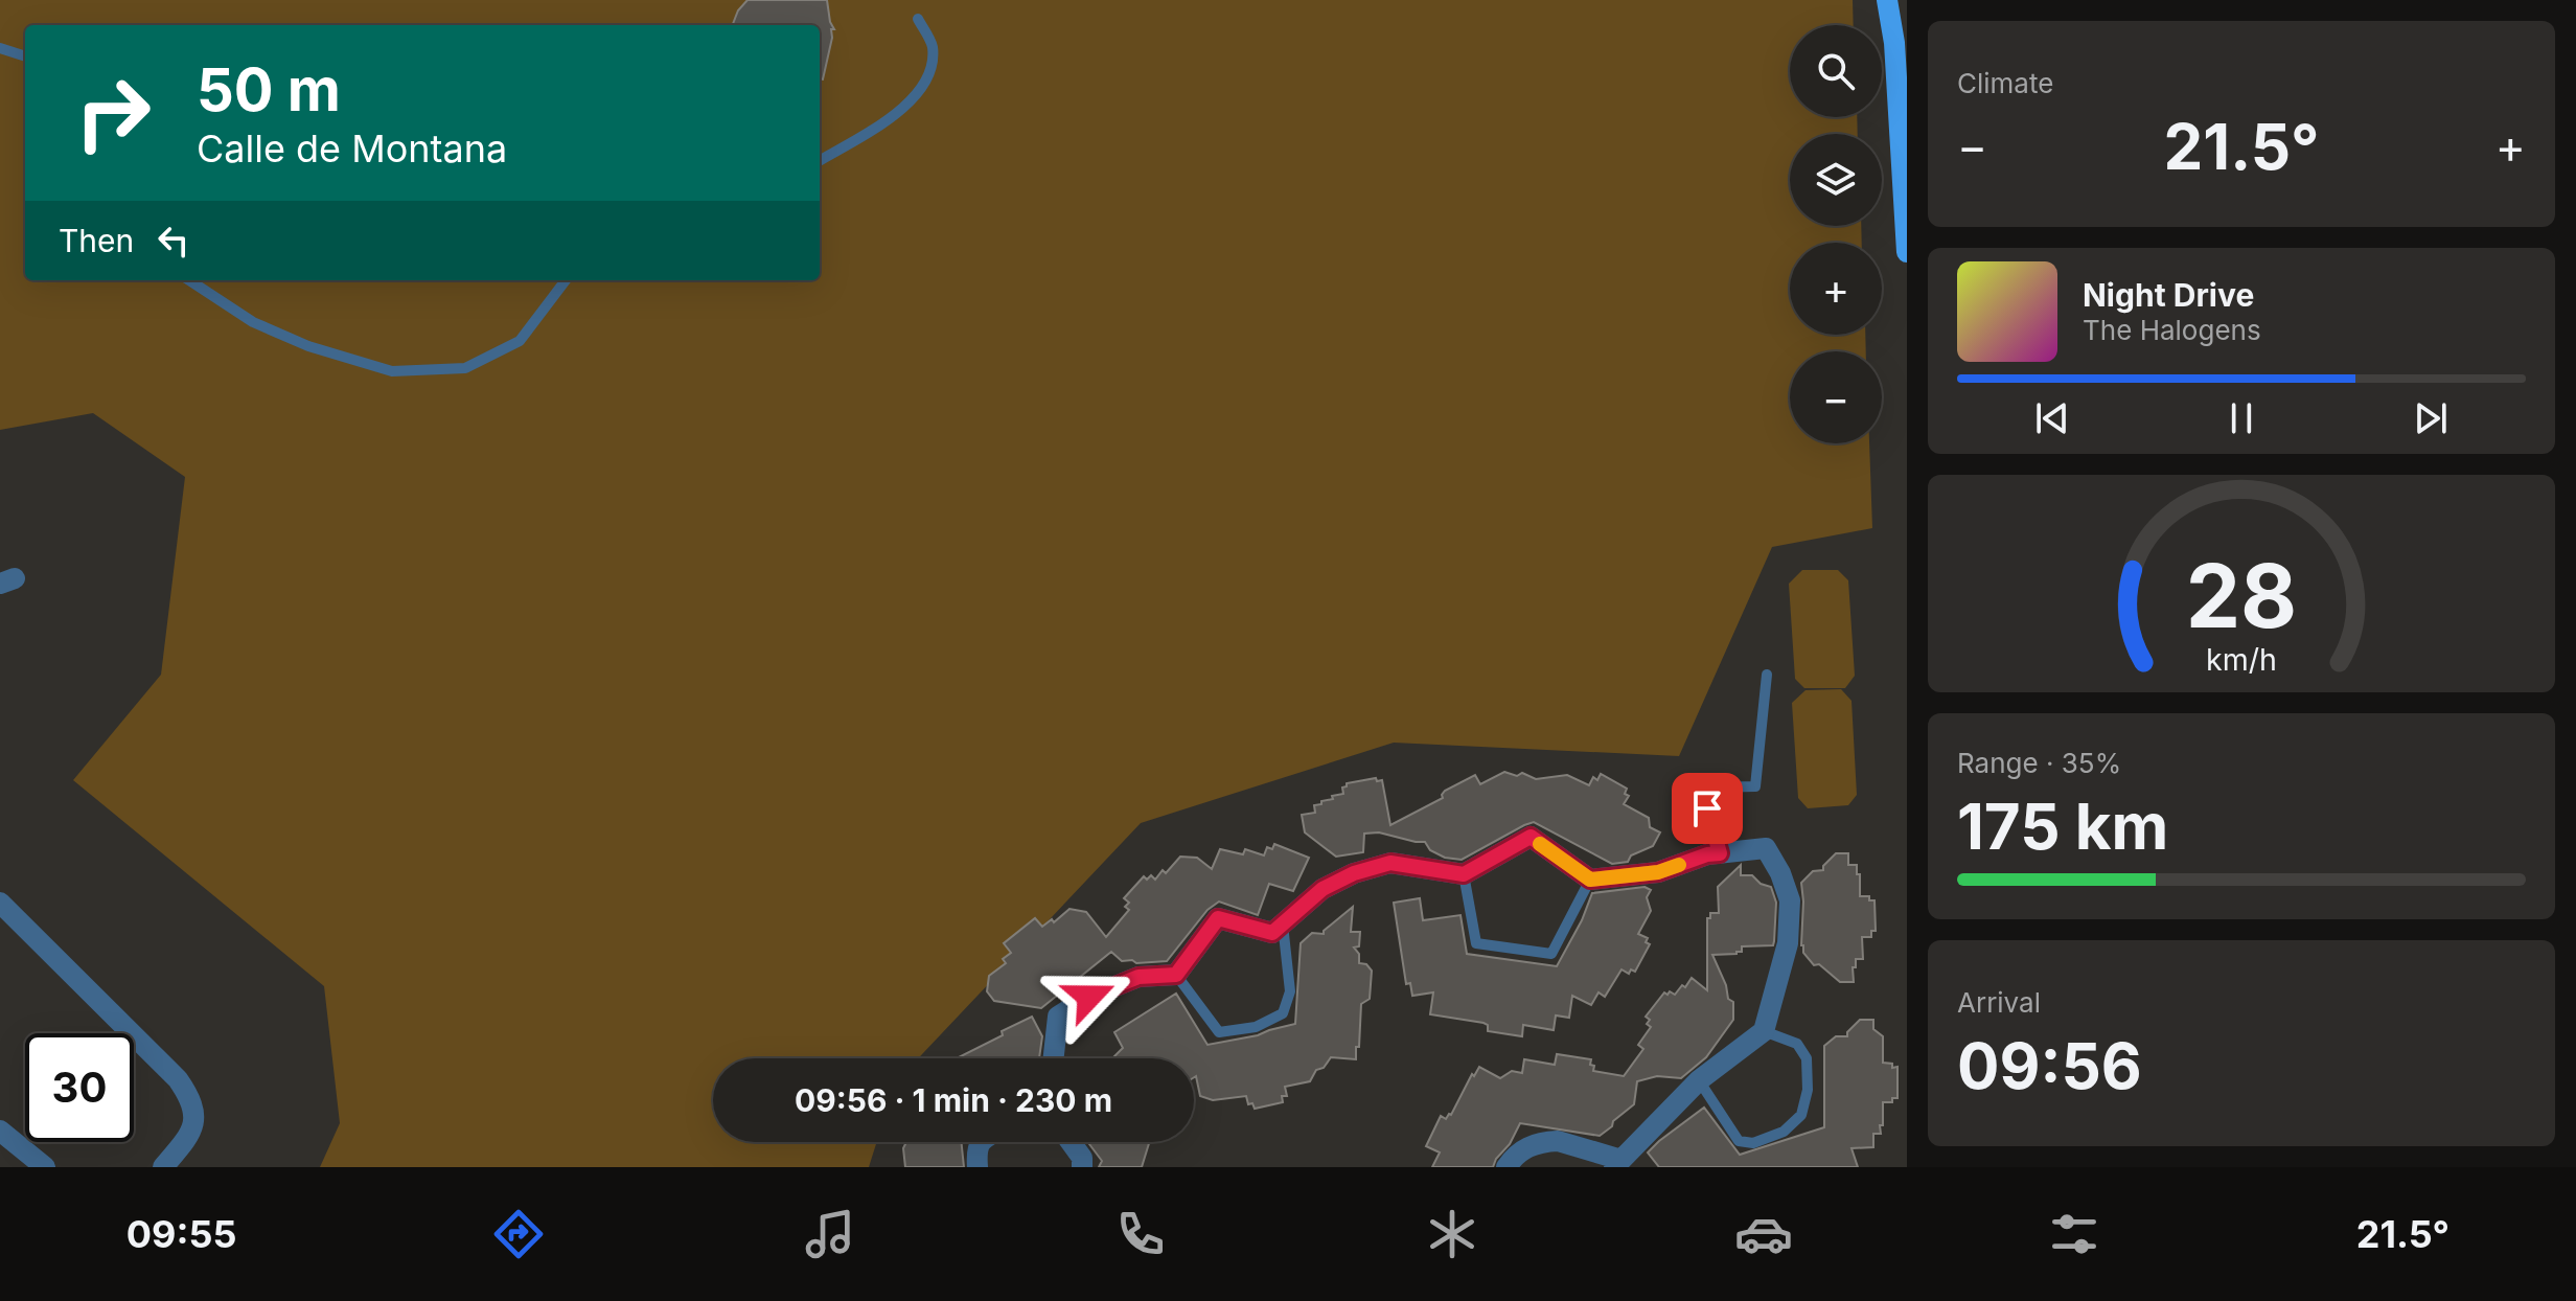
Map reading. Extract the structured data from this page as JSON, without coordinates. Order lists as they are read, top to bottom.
{
  "page": {
    "tile": [
      "Climate",
      ["Range · 35%", "175 km"],
      ["Arrival", "09:56"]
    ],
    "map_buttons": ["+", "−"],
    "turn": ["50 m", "Calle de Montana"],
    "heat": ["−", "21.5°", "+"],
    "then": "Then",
    "song": ["Night Drive", "The Halogens"],
    "limit": "30",
    "trip": "09:56 · 1 min · 230 m",
    "tabs": ["09:55", "21.5°"],
    "gauge": ["28", "km/h"]
  }
}
